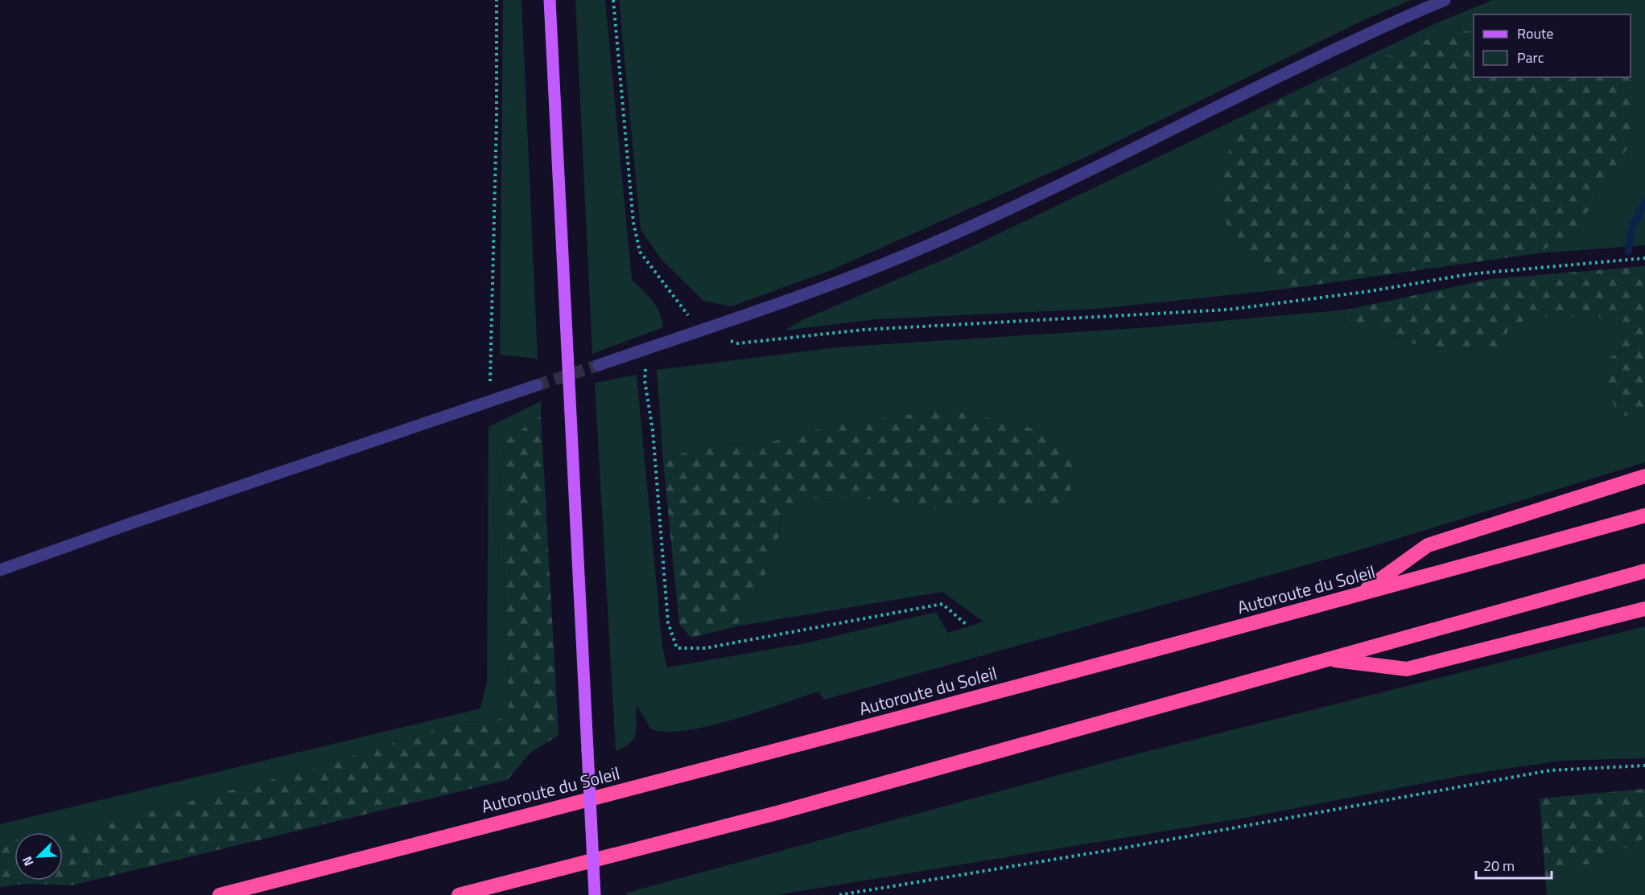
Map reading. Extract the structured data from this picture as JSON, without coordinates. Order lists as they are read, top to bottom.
{
  "streets": {
    "highway": ["Autoroute du Soleil"]
  },
  "legend": ["Route", "Parc"],
  "scale_bar": "20 m",
  "north": "bottom left"
}
